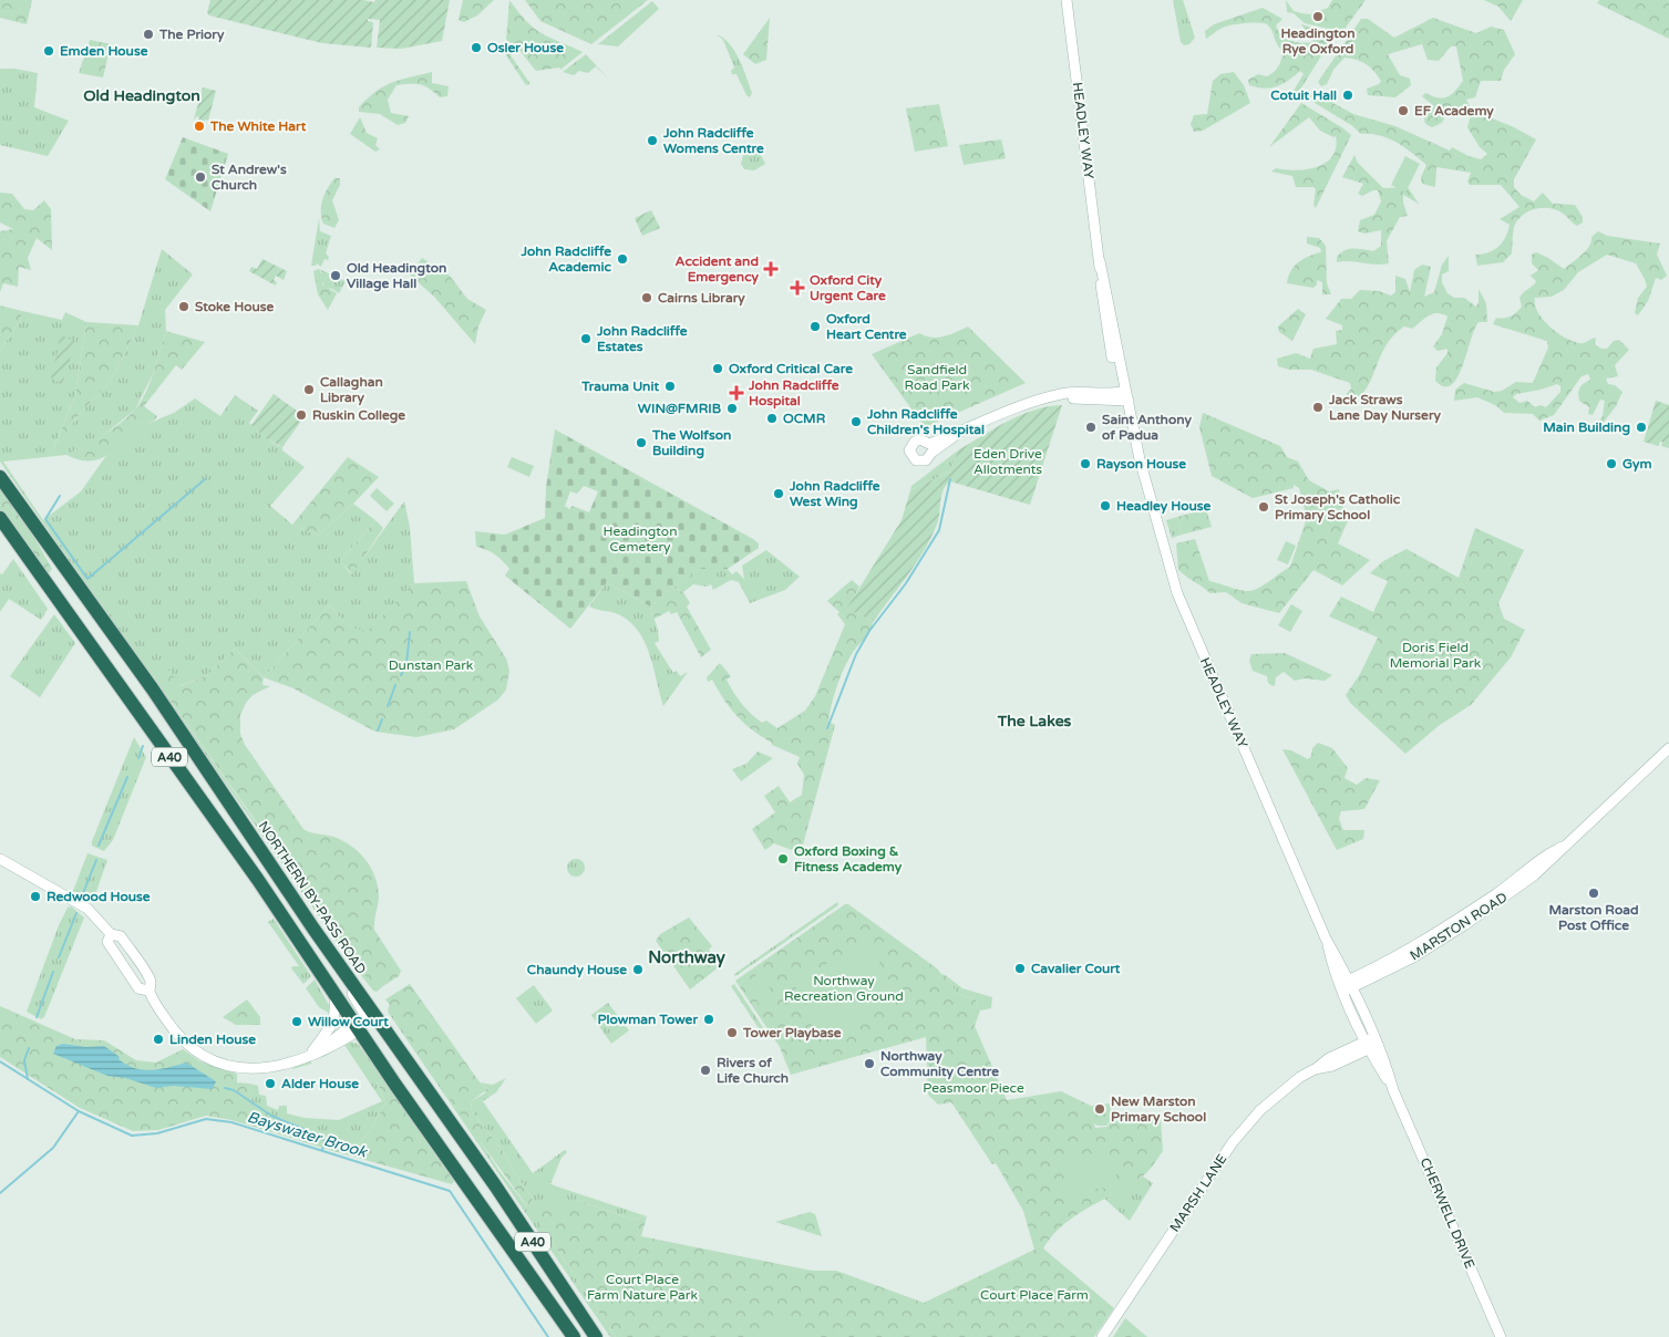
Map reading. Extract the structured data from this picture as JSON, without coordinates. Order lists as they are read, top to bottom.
{
  "streets": {
    "highway": ["A40", "NORTHERN BY-PASS ROAD"],
    "main road": [
      "HEADLEY WAY",
      "MARSTON ROAD",
      "MARSH LANE",
      "CHERWELL DRIVE"
    ]
  },
  "crossings": [
    ["HEADLEY WAY", "MARSTON ROAD"],
    ["HEADLEY WAY", "CHERWELL DRIVE"],
    ["MARSTON ROAD", "CHERWELL DRIVE"],
    ["MARSH LANE", "CHERWELL DRIVE"]
  ],
  "districts": ["Old Headington", "The Lakes", "Northway"],
  "water": ["Bayswater Brook"],
  "parks": [
    "Sandfield Road Park",
    "Eden Drive Allotments",
    "Headington Cemetery",
    "Doris Field Memorial Park",
    "Dunstan Park",
    "Northway Recreation Ground",
    "Peasmoor Piece",
    "Court Place Farm Nature Park",
    "Court Place Farm"
  ],
  "places": {
    "other": [
      "Headington Rye Oxford",
      "The Priory",
      "Osler House",
      "Emden House",
      "Cotuit Hall",
      "EF Academy",
      "The White Hart",
      "John Radcliffe Womens Centre",
      "St Andrew's Church",
      "John Radcliffe Academic",
      "Old Headington Village Hall",
      "Cairns Library",
      "Stoke House",
      "Oxford Heart Centre",
      "John Radcliffe Estates",
      "Oxford Critical Care",
      "Trauma Unit",
      "Callaghan Library",
      "Jack Straws Lane Day Nursery",
      "WIN@FMRIB",
      "Ruskin College",
      "OCMR",
      "John Radcliffe Children's Hospital",
      "Saint Anthony of Padua",
      "Main Building",
      "The Wolfson Building",
      "Rayson House",
      "Gym",
      "John Radcliffe West Wing",
      "Headley House",
      "St Joseph's Catholic Primary School",
      "Oxford Boxing & Fitness Academy",
      "Marston Road Post Office",
      "Redwood House",
      "Cavalier Court",
      "Chaundy House",
      "Plowman Tower",
      "Willow Court",
      "Tower Playbase",
      "Linden House",
      "Northway Community Centre",
      "Rivers of Life Church",
      "Alder House",
      "New Marston Primary School"
    ],
    "health": ["Accident and Emergency", "Oxford City Urgent Care", "John Radcliffe Hospital"]
  }
}
